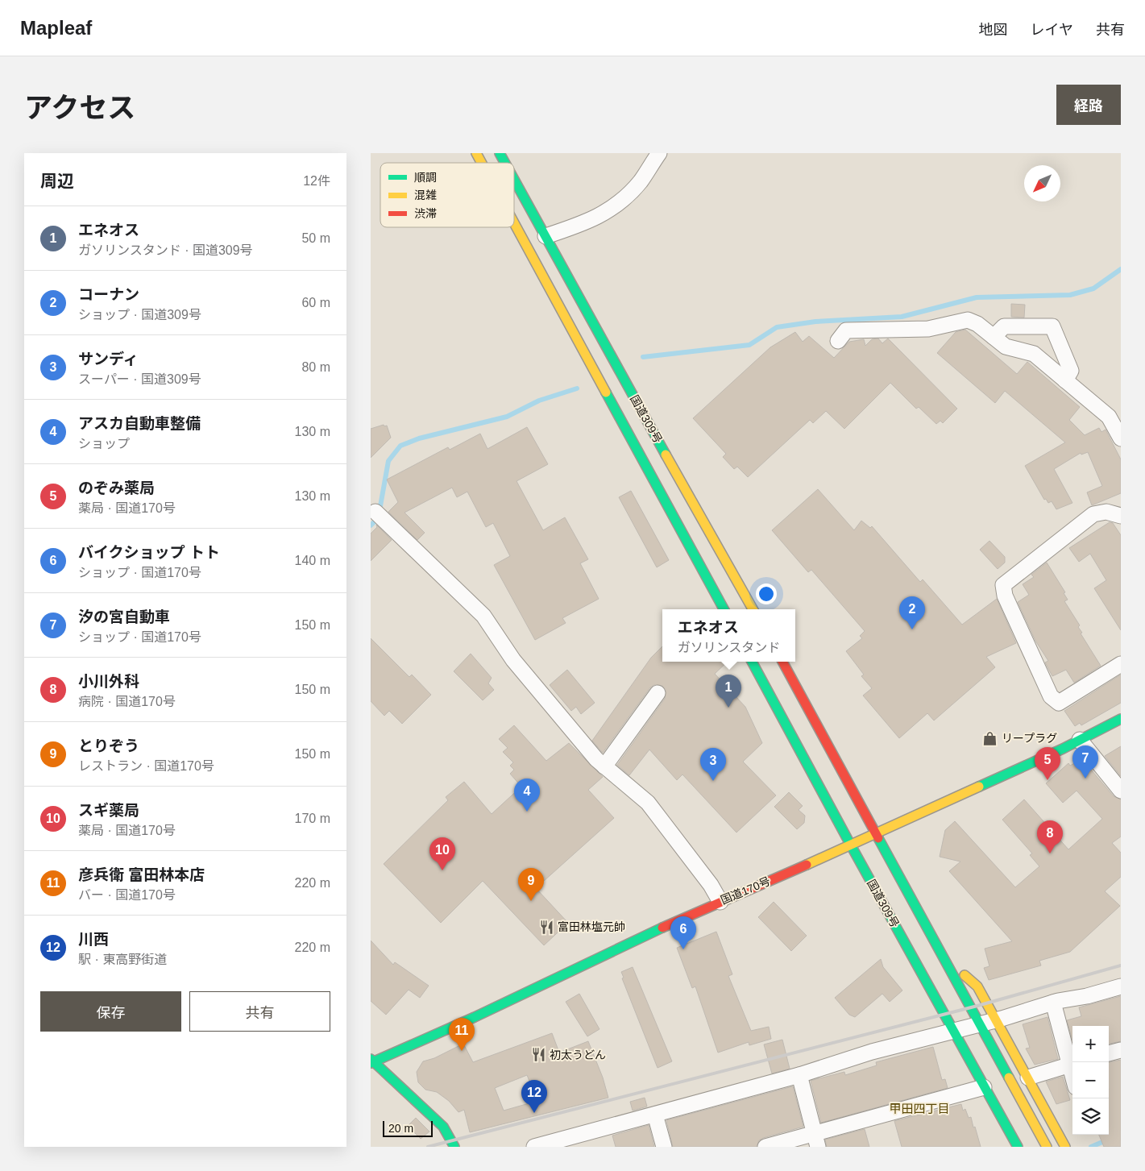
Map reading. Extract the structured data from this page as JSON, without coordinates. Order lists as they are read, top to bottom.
{
  "streets": {
    "main road": ["国道309号", "国道170号"]
  },
  "crossings": [
    ["国道309号", "国道170号"]
  ],
  "districts": ["甲田四丁目"],
  "places": {
    "shop": ["リープラグ"],
    "restaurant": ["富田林塩元帥", "初太うどん"]
  },
  "legend": ["順調", "混雑", "渋滞"],
  "scale_bar": "20 m",
  "north": "bottom left",
  "page": {
    "header": "Mapleaf",
    "nav": ["地図", "レイヤ", "共有"],
    "title": "アクセス",
    "buttons": [
      "経路",
      ["保存", "共有"]
    ],
    "heading": ["周辺", "12件"],
    "list": [
      {
        "mark": "1",
        "name": "エネオス",
        "note": "ガソリンスタンド · 国道309号",
        "value": "50 m"
      },
      {
        "mark": "2",
        "name": "コーナン",
        "note": "ショップ · 国道309号",
        "value": "60 m"
      },
      {
        "mark": "3",
        "name": "サンディ",
        "note": "スーパー · 国道309号",
        "value": "80 m"
      },
      {
        "mark": "4",
        "name": "アスカ自動車整備",
        "note": "ショップ",
        "value": "130 m"
      },
      {
        "mark": "5",
        "name": "のぞみ薬局",
        "note": "薬局 · 国道170号",
        "value": "130 m"
      },
      {
        "mark": "6",
        "name": "バイクショップ トト",
        "note": "ショップ · 国道170号",
        "value": "140 m"
      },
      {
        "mark": "7",
        "name": "汐の宮自動車",
        "note": "ショップ · 国道170号",
        "value": "150 m"
      },
      {
        "mark": "8",
        "name": "小川外科",
        "note": "病院 · 国道170号",
        "value": "150 m"
      },
      {
        "mark": "9",
        "name": "とりぞう",
        "note": "レストラン · 国道170号",
        "value": "150 m"
      },
      {
        "mark": "10",
        "name": "スギ薬局",
        "note": "薬局 · 国道170号",
        "value": "170 m"
      },
      {
        "mark": "11",
        "name": "彦兵衛 富田林本店",
        "note": "バー · 国道170号",
        "value": "220 m"
      },
      {
        "mark": "12",
        "name": "川西",
        "note": "駅 · 東高野街道",
        "value": "220 m"
      }
    ],
    "pins": [
      "2",
      "1",
      "7",
      "5",
      "3",
      "4",
      "8",
      "10",
      "9",
      "6",
      "11",
      "12"
    ],
    "popup": ["エネオス", "ガソリンスタンド"],
    "map_buttons": ["+", "−"],
    "scale": "20 m"
  }
}
